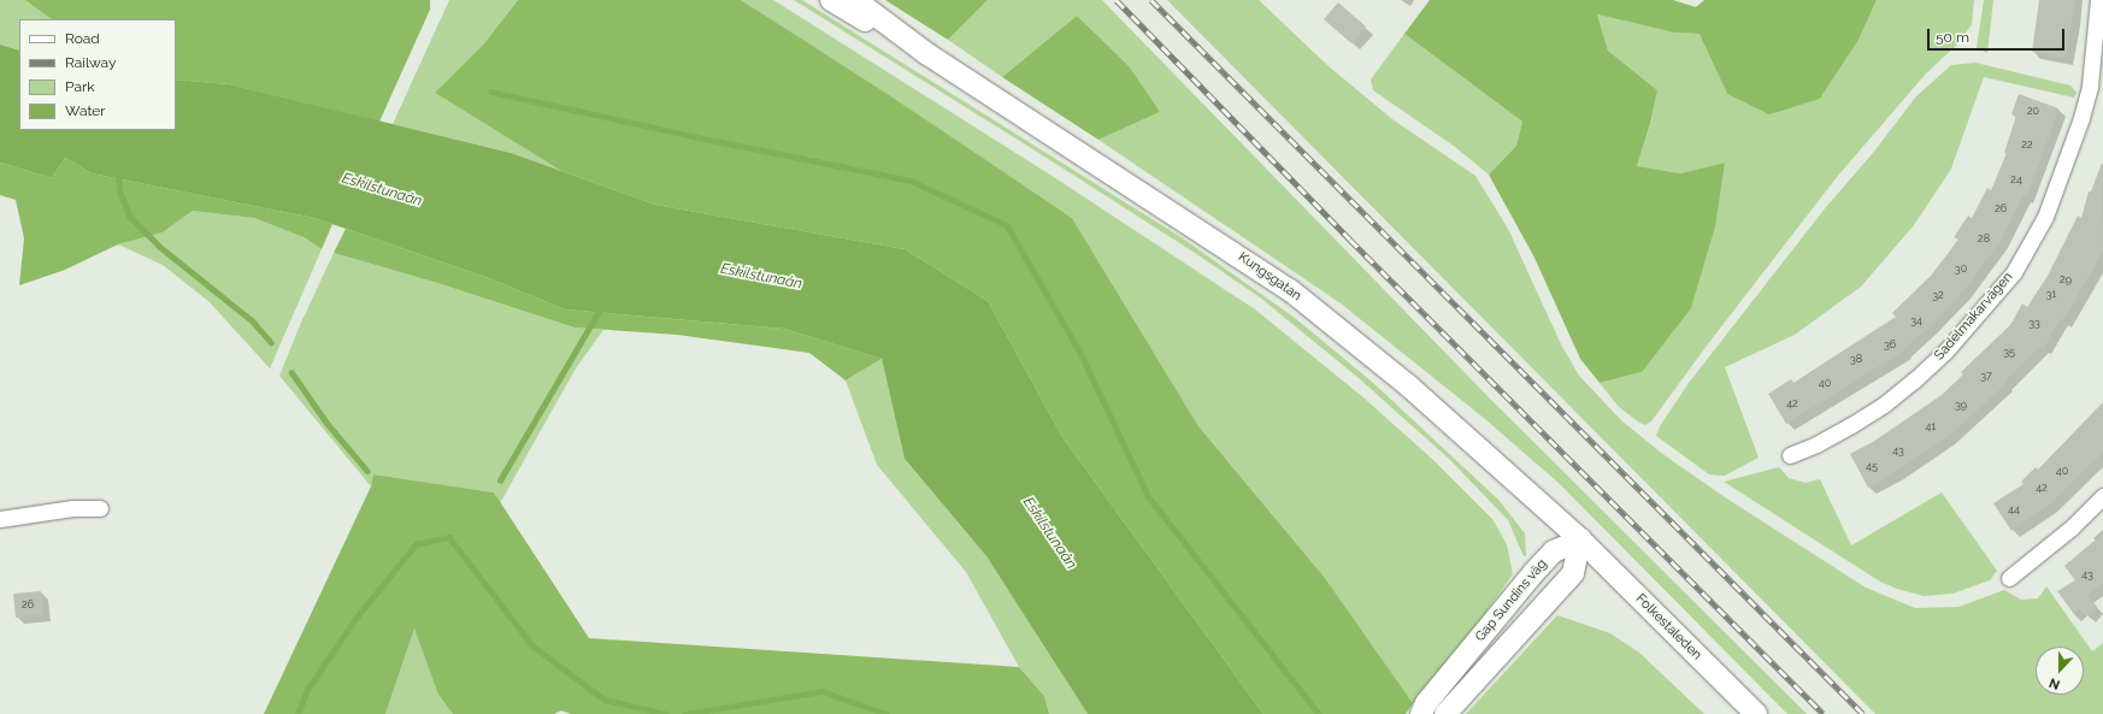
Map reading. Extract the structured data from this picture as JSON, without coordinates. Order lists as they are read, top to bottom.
{
  "streets": {
    "main road": ["Kungsgatan", "Gap Sundins väg", "Folkestaleden"],
    "street": ["Sadelmakarvägen"]
  },
  "crossings": [
    ["Kungsgatan", "Gap Sundins väg"],
    ["Kungsgatan", "Folkestaleden"],
    ["Gap Sundins väg", "Folkestaleden"]
  ],
  "water": ["Eskilstunaån"],
  "house_numbers": [
    "20",
    "22",
    "24",
    "26",
    "28",
    "30",
    "29",
    "31",
    "32",
    "34",
    "33",
    "36",
    "35",
    "38",
    "37",
    "40",
    "42",
    "39",
    "41",
    "43",
    "45",
    "40",
    "42",
    "44",
    "43",
    "26"
  ],
  "legend": [
    "Road",
    "Railway",
    "Park",
    "Water"
  ],
  "scale_bar": "50 m",
  "north": "bottom"
}
